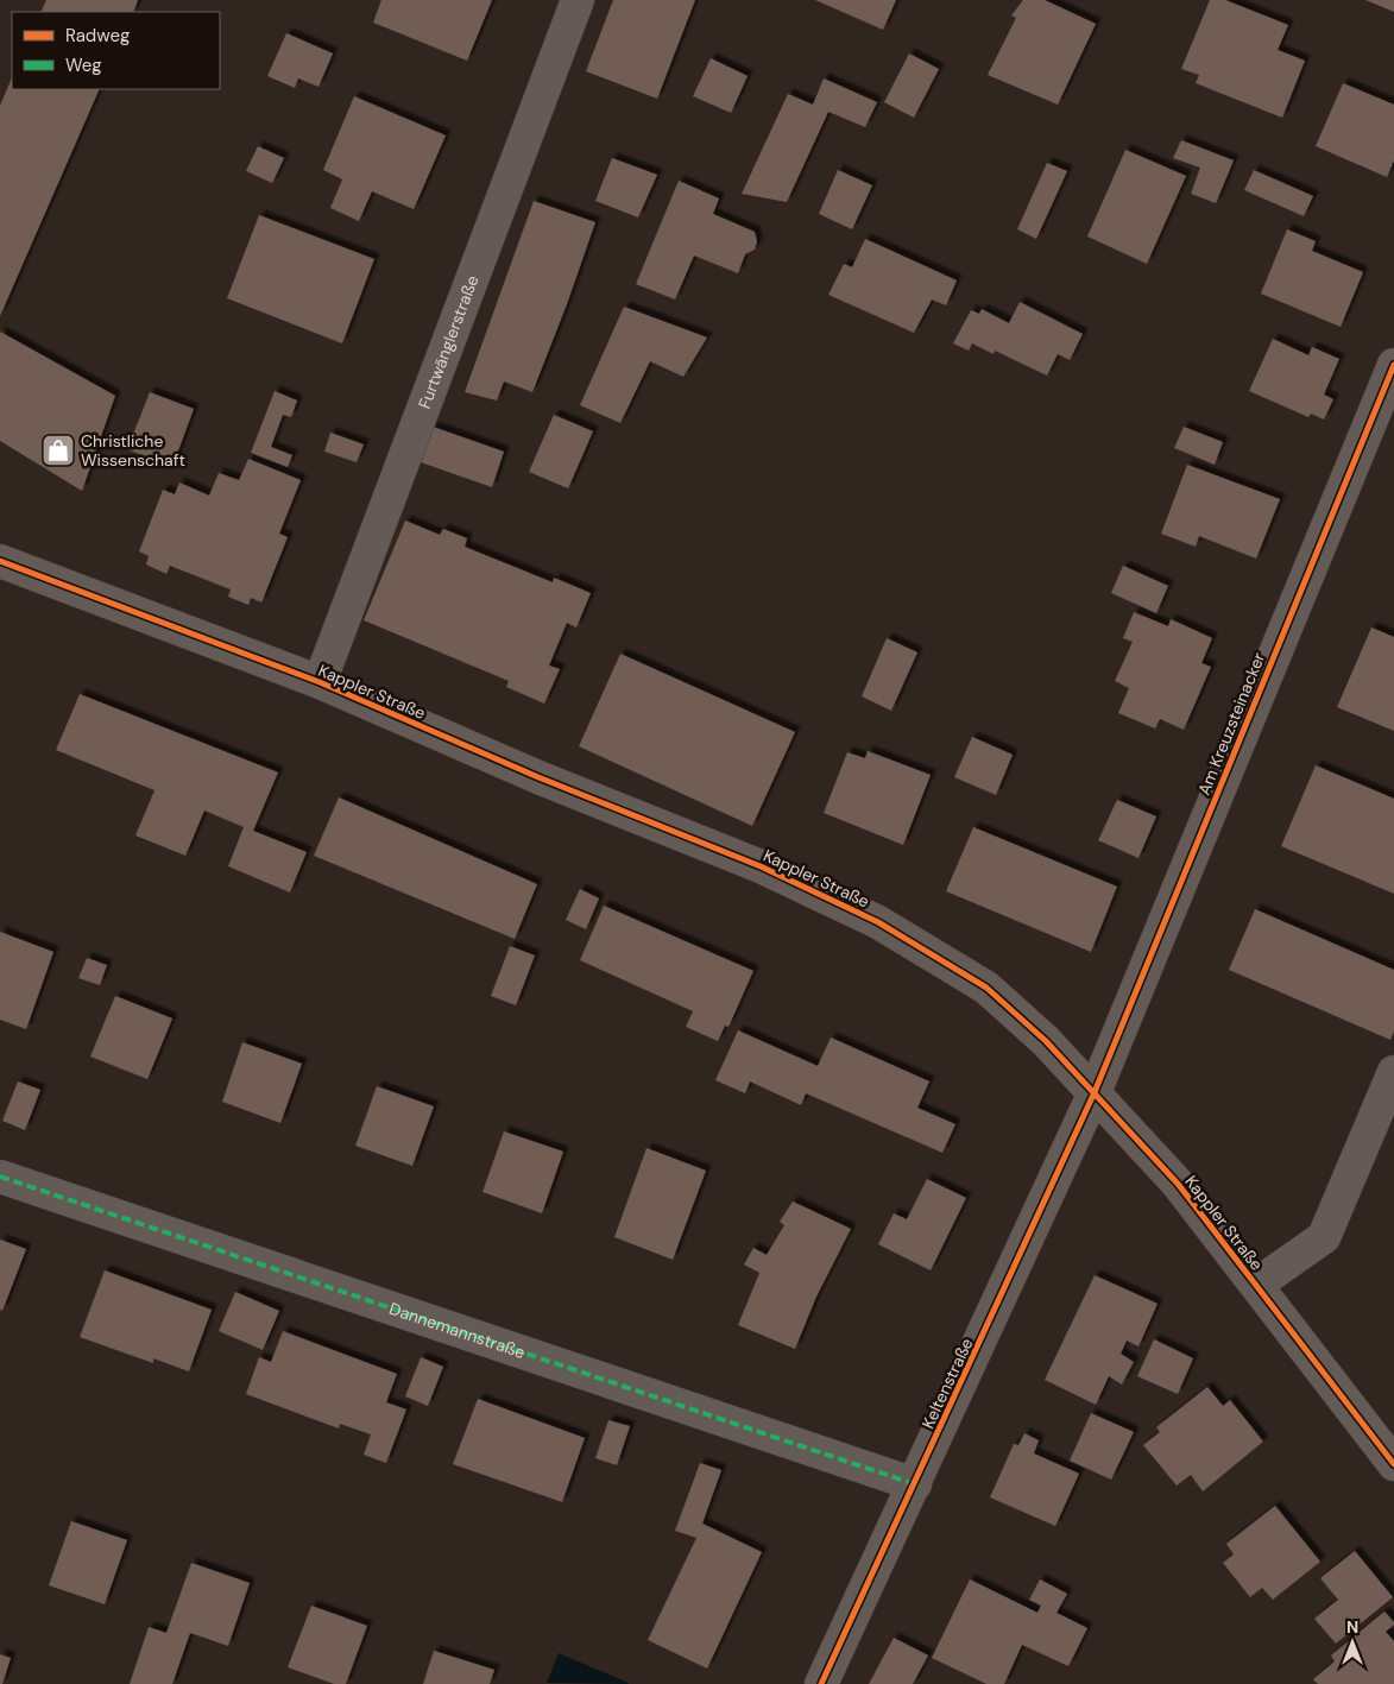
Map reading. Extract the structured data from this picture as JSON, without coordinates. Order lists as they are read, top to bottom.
{
  "streets": {
    "street": [
      "Furtwänglerstraße",
      "Kappler Straße",
      "Am Kreuzsteinacker",
      "Dannemannstraße",
      "Keltenstraße"
    ]
  },
  "crossings": [
    ["Furtwänglerstraße", "Kappler Straße"],
    ["Kappler Straße", "Am Kreuzsteinacker"],
    ["Kappler Straße", "Keltenstraße"],
    ["Am Kreuzsteinacker", "Keltenstraße"],
    ["Dannemannstraße", "Keltenstraße"]
  ],
  "places": {
    "shop": ["Christliche Wissenschaft"]
  },
  "legend": ["Radweg", "Weg"],
  "north": "top"
}
